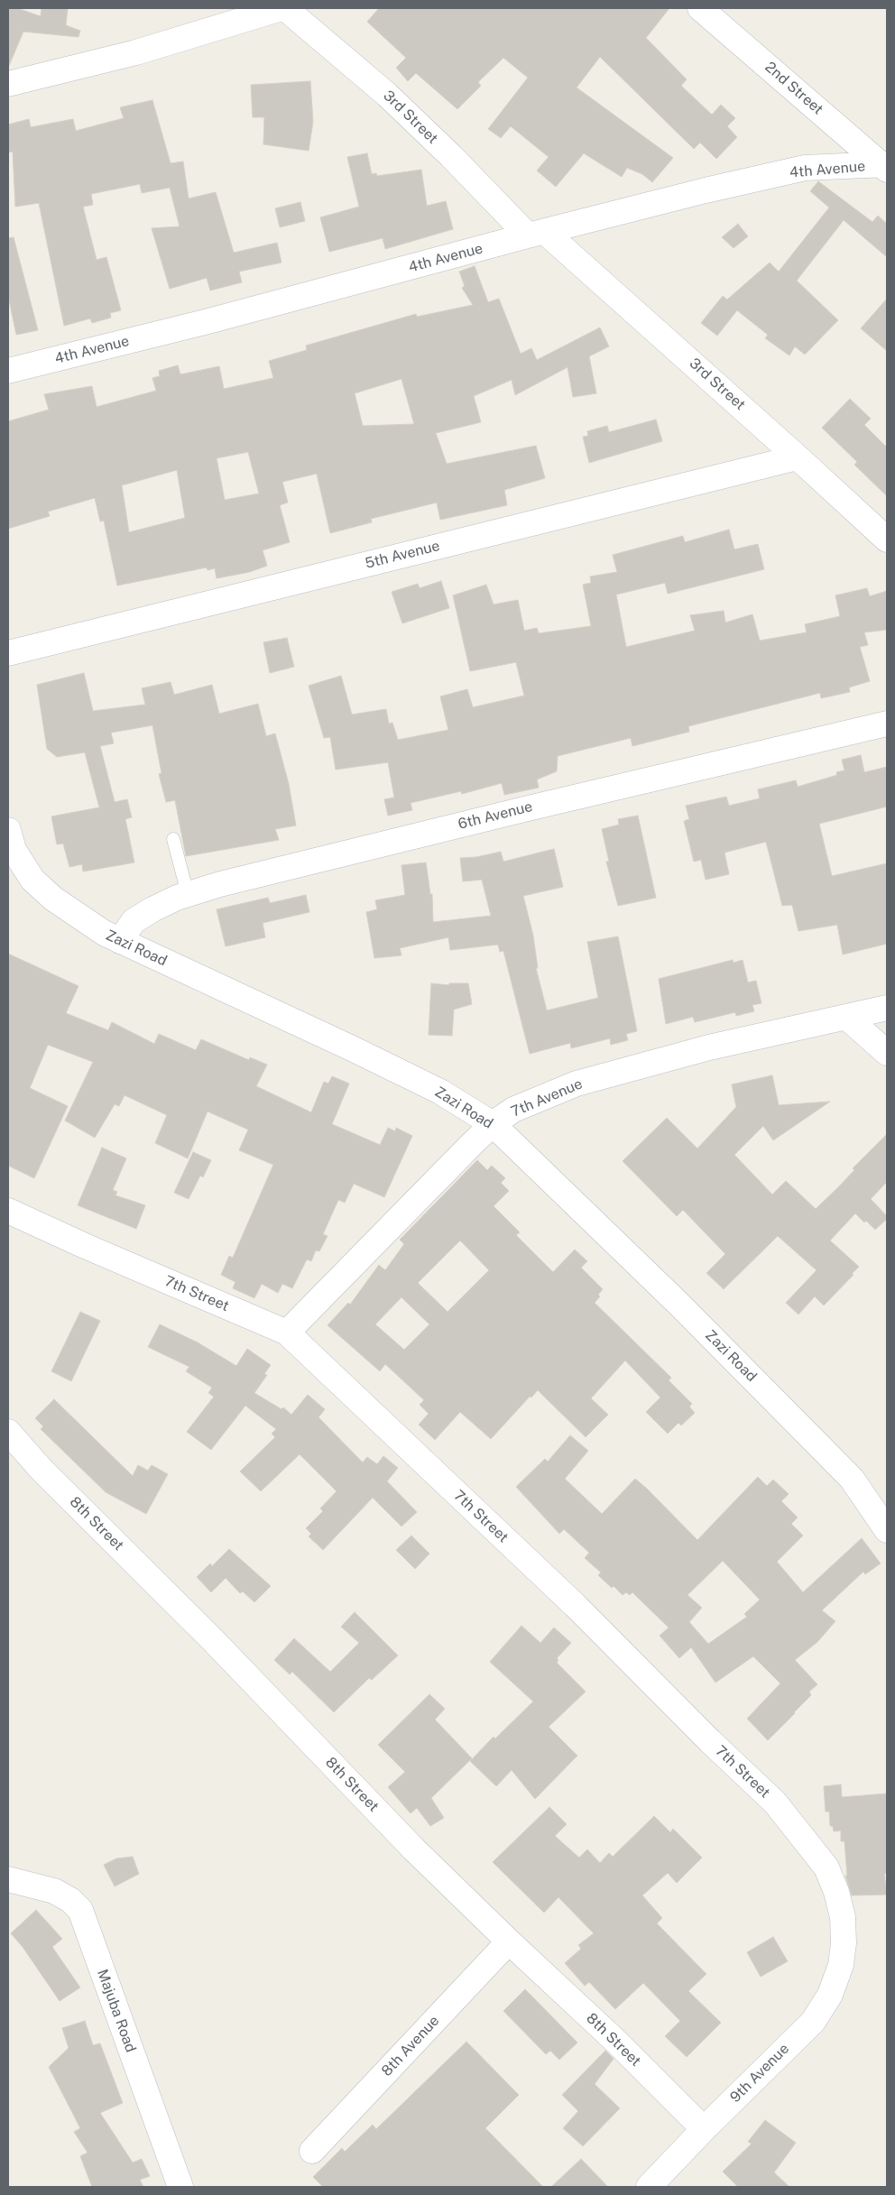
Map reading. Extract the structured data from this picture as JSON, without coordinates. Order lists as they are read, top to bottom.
{
  "streets": {
    "street": [
      "2nd Street",
      "3rd Street",
      "4th Avenue",
      "5th Avenue",
      "6th Avenue",
      "Zazi Road",
      "7th Avenue",
      "7th Street",
      "8th Street",
      "Majuba Road",
      "8th Avenue",
      "9th Avenue"
    ]
  },
  "crossings": [
    ["2nd Street", "4th Avenue"],
    ["3rd Street", "4th Avenue"],
    ["3rd Street", "5th Avenue"],
    ["6th Avenue", "Zazi Road"],
    ["Zazi Road", "7th Avenue"],
    ["7th Avenue", "7th Street"],
    ["7th Street", "9th Avenue"],
    ["8th Street", "8th Avenue"],
    ["8th Street", "9th Avenue"]
  ]
}
